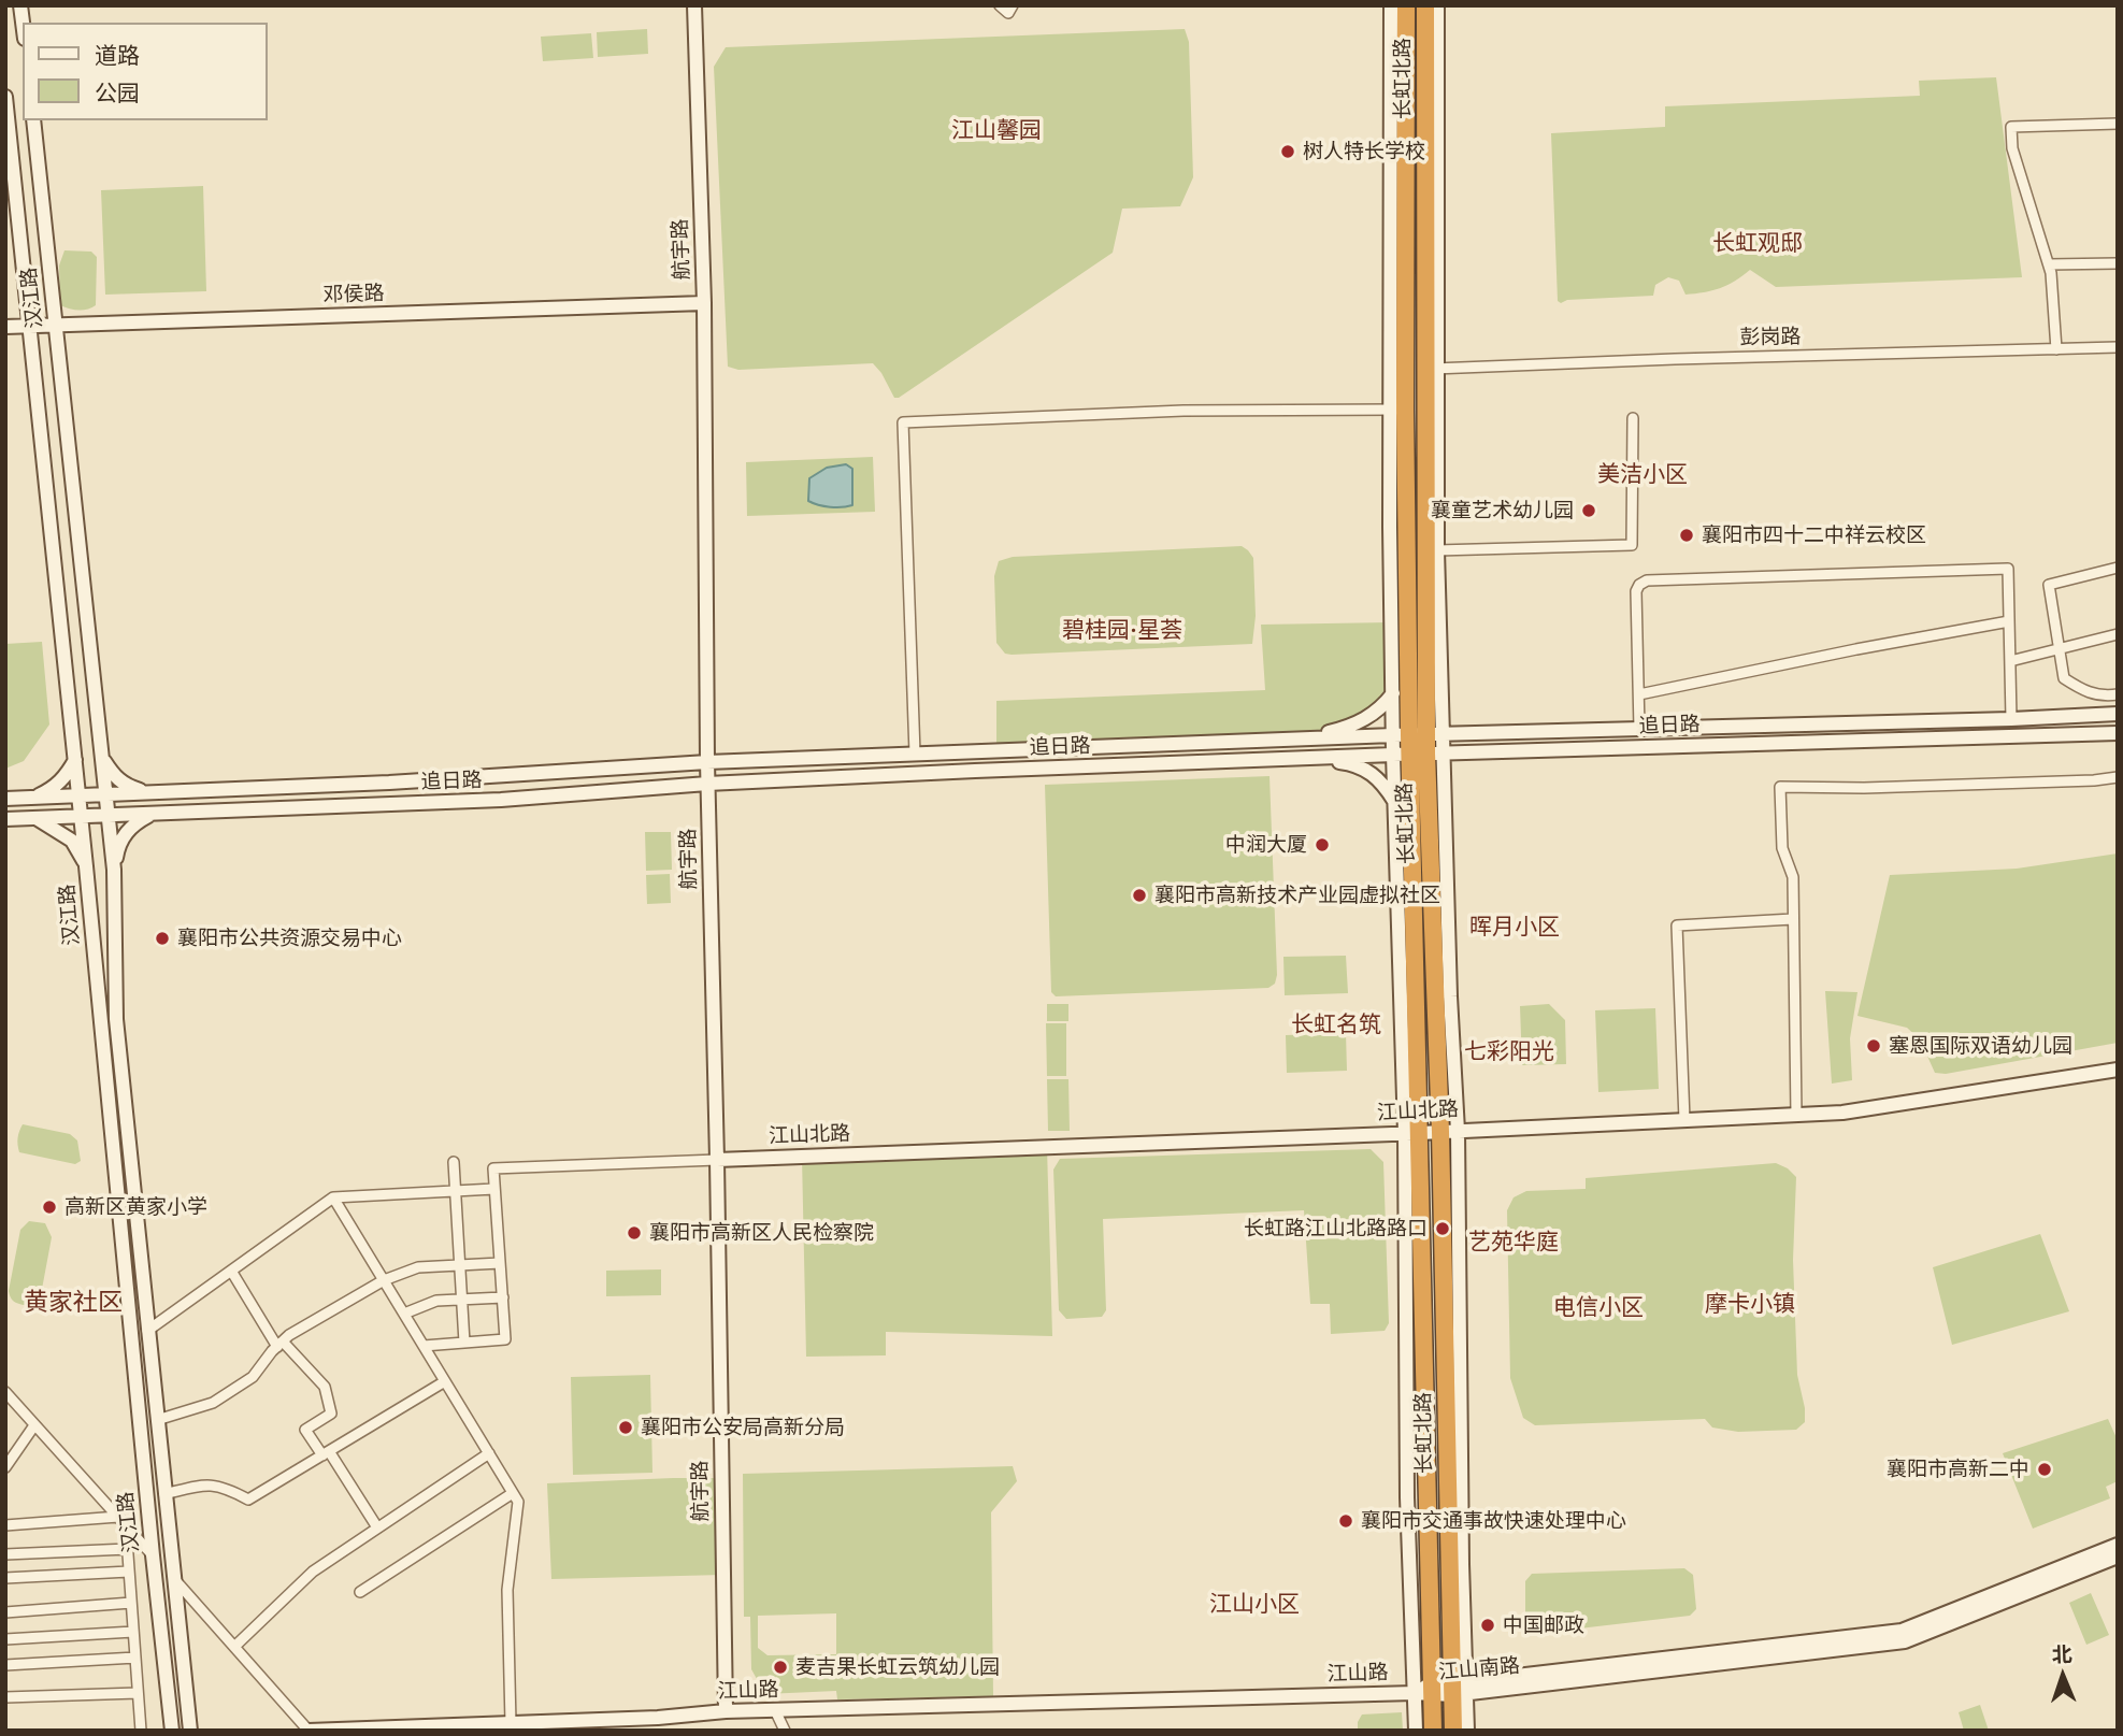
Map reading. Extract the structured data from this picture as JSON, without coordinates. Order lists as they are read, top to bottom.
{
  "streets": {
    "highway": ["长虹北路"],
    "street": [
      "航宇路",
      "邓侯路",
      "汉江路",
      "彭岗路",
      "追日路",
      "江山北路",
      "江山南路",
      "江山路"
    ]
  },
  "crossings": [
    ["长虹北路", "彭岗路"],
    ["长虹北路", "追日路"],
    ["长虹北路", "江山北路"],
    ["长虹北路", "江山南路"],
    ["航宇路", "邓侯路"],
    ["航宇路", "追日路"],
    ["航宇路", "江山北路"],
    ["航宇路", "江山路"],
    ["邓侯路", "汉江路"],
    ["汉江路", "追日路"],
    ["江山南路", "江山路"]
  ],
  "districts": [
    "江山馨园",
    "长虹观邸",
    "美洁小区",
    "碧桂园·星荟",
    "晖月小区",
    "长虹名筑",
    "七彩阳光",
    "艺苑华庭",
    "黄家社区",
    "摩卡小镇",
    "电信小区",
    "江山小区"
  ],
  "places": [
    "树人特长学校",
    "襄童艺术幼儿园",
    "襄阳市四十二中祥云校区",
    "中润大厦",
    "襄阳市高新技术产业园虚拟社区",
    "襄阳市公共资源交易中心",
    "塞恩国际双语幼儿园",
    "高新区黄家小学",
    "长虹路江山北路路口",
    "襄阳市高新区人民检察院",
    "襄阳市公安局高新分局",
    "襄阳市高新二中",
    "襄阳市交通事故快速处理中心",
    "中国邮政",
    "麦吉果长虹云筑幼儿园"
  ],
  "legend": ["道路", "公园"],
  "north": "top"
}
